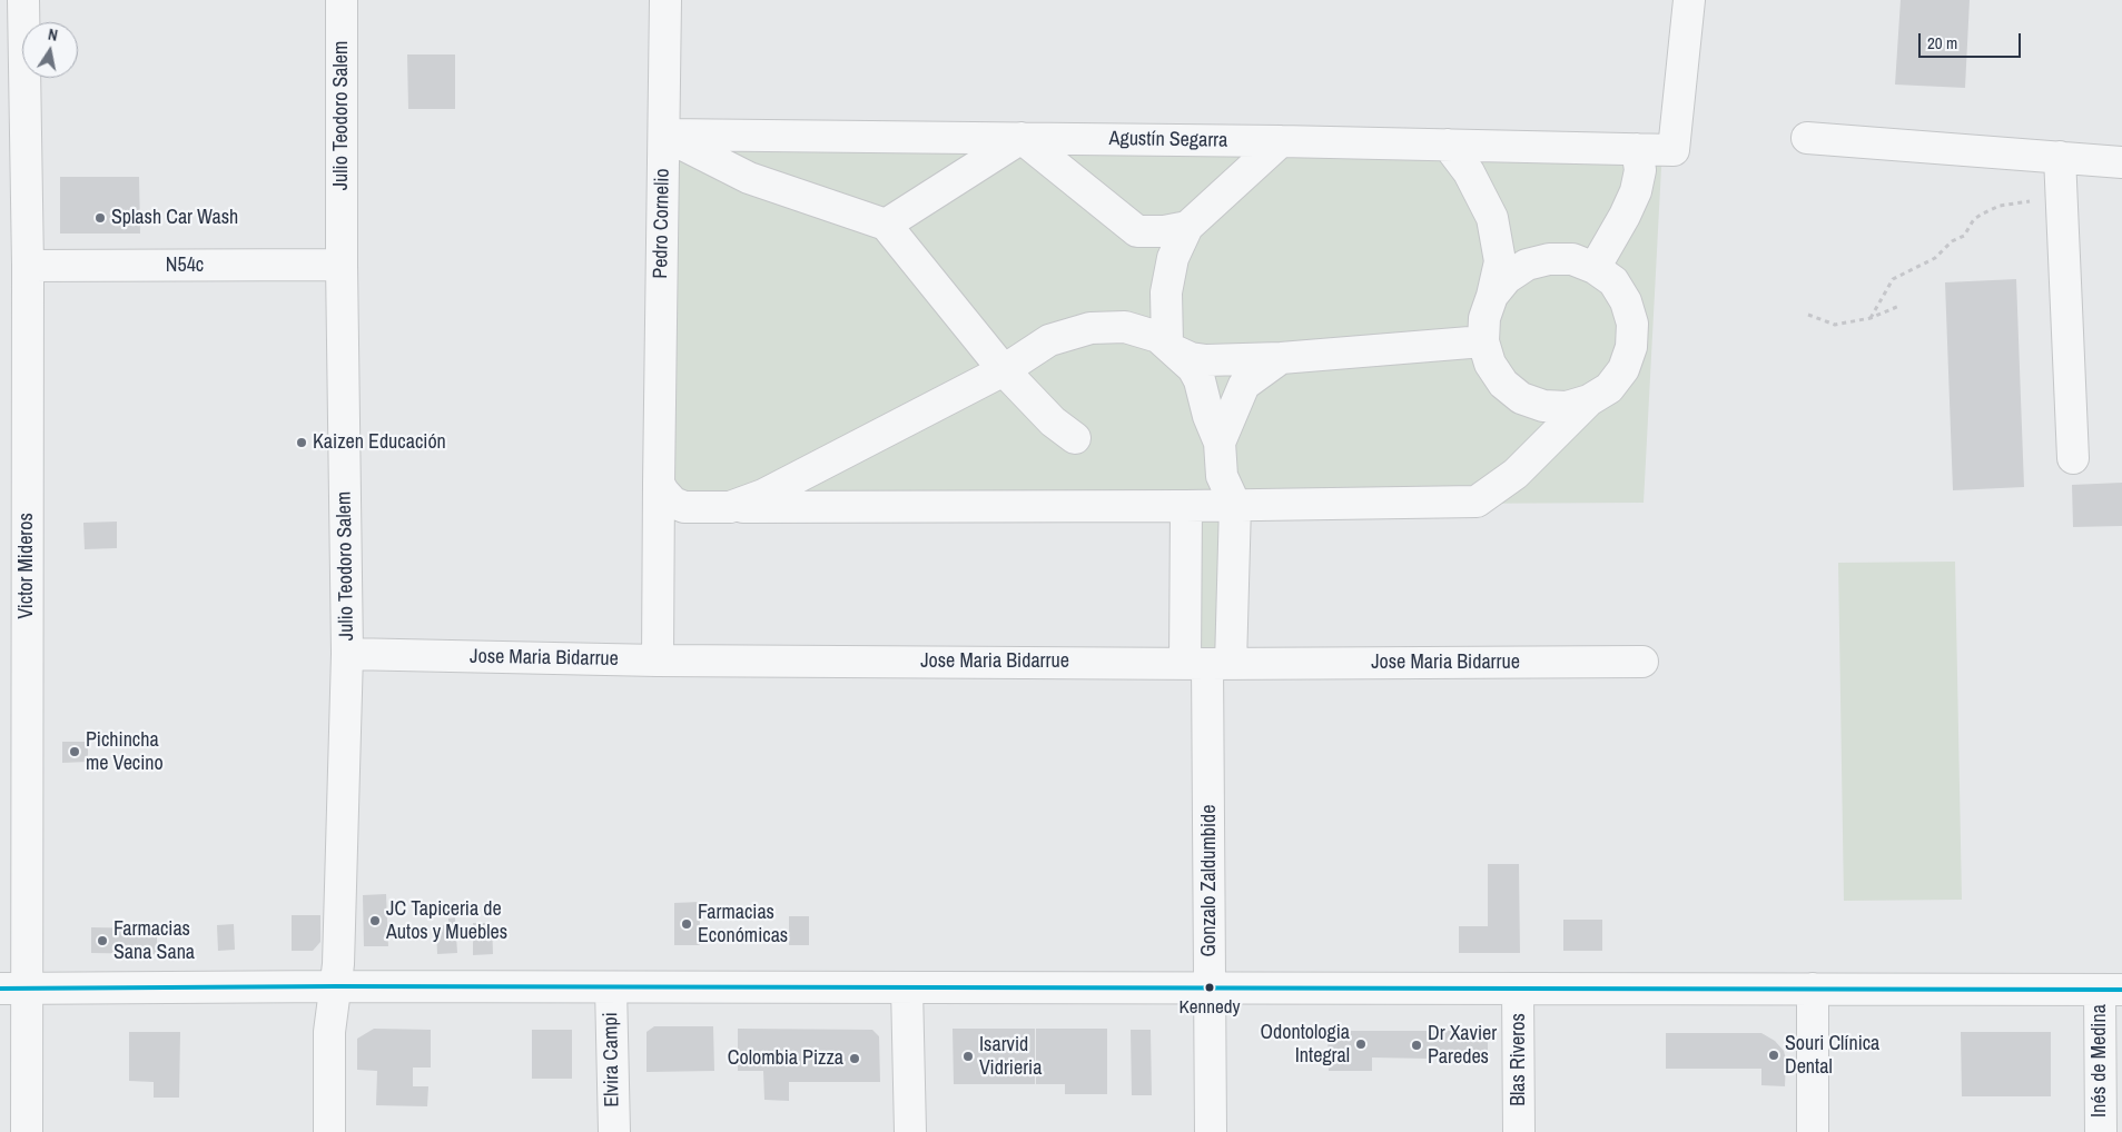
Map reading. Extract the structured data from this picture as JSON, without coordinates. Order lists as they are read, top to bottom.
{
  "streets": {
    "street": [
      "Julio Teodoro Salem",
      "Agustín Segarra",
      "Pedro Cornelio",
      "N54c",
      "Victor Mideros",
      "Jose Maria Bidarrue",
      "Gonzalo Zaldumbide",
      "Elvira Campi",
      "Blas Riveros",
      "Inés de Medina"
    ]
  },
  "crossings": [
    ["Julio Teodoro Salem", "N54c"],
    ["Julio Teodoro Salem", "Jose Maria Bidarrue"],
    ["Agustín Segarra", "Pedro Cornelio"],
    ["Pedro Cornelio", "Jose Maria Bidarrue"],
    ["N54c", "Victor Mideros"],
    ["Jose Maria Bidarrue", "Gonzalo Zaldumbide"]
  ],
  "places": [
    "Splash Car Wash",
    "Kaizen Educación",
    "Pichincha me Vecino",
    "JC Tapiceria de Autos y Muebles",
    "Farmacias Económicas",
    "Farmacias Sana Sana",
    "Kennedy",
    "Odontologia Integral",
    "Dr Xavier Paredes",
    "Souri Clínica Dental",
    "Isarvid Vidrieria",
    "Colombia Pizza"
  ],
  "scale_bar": "20 m",
  "north": "top"
}
